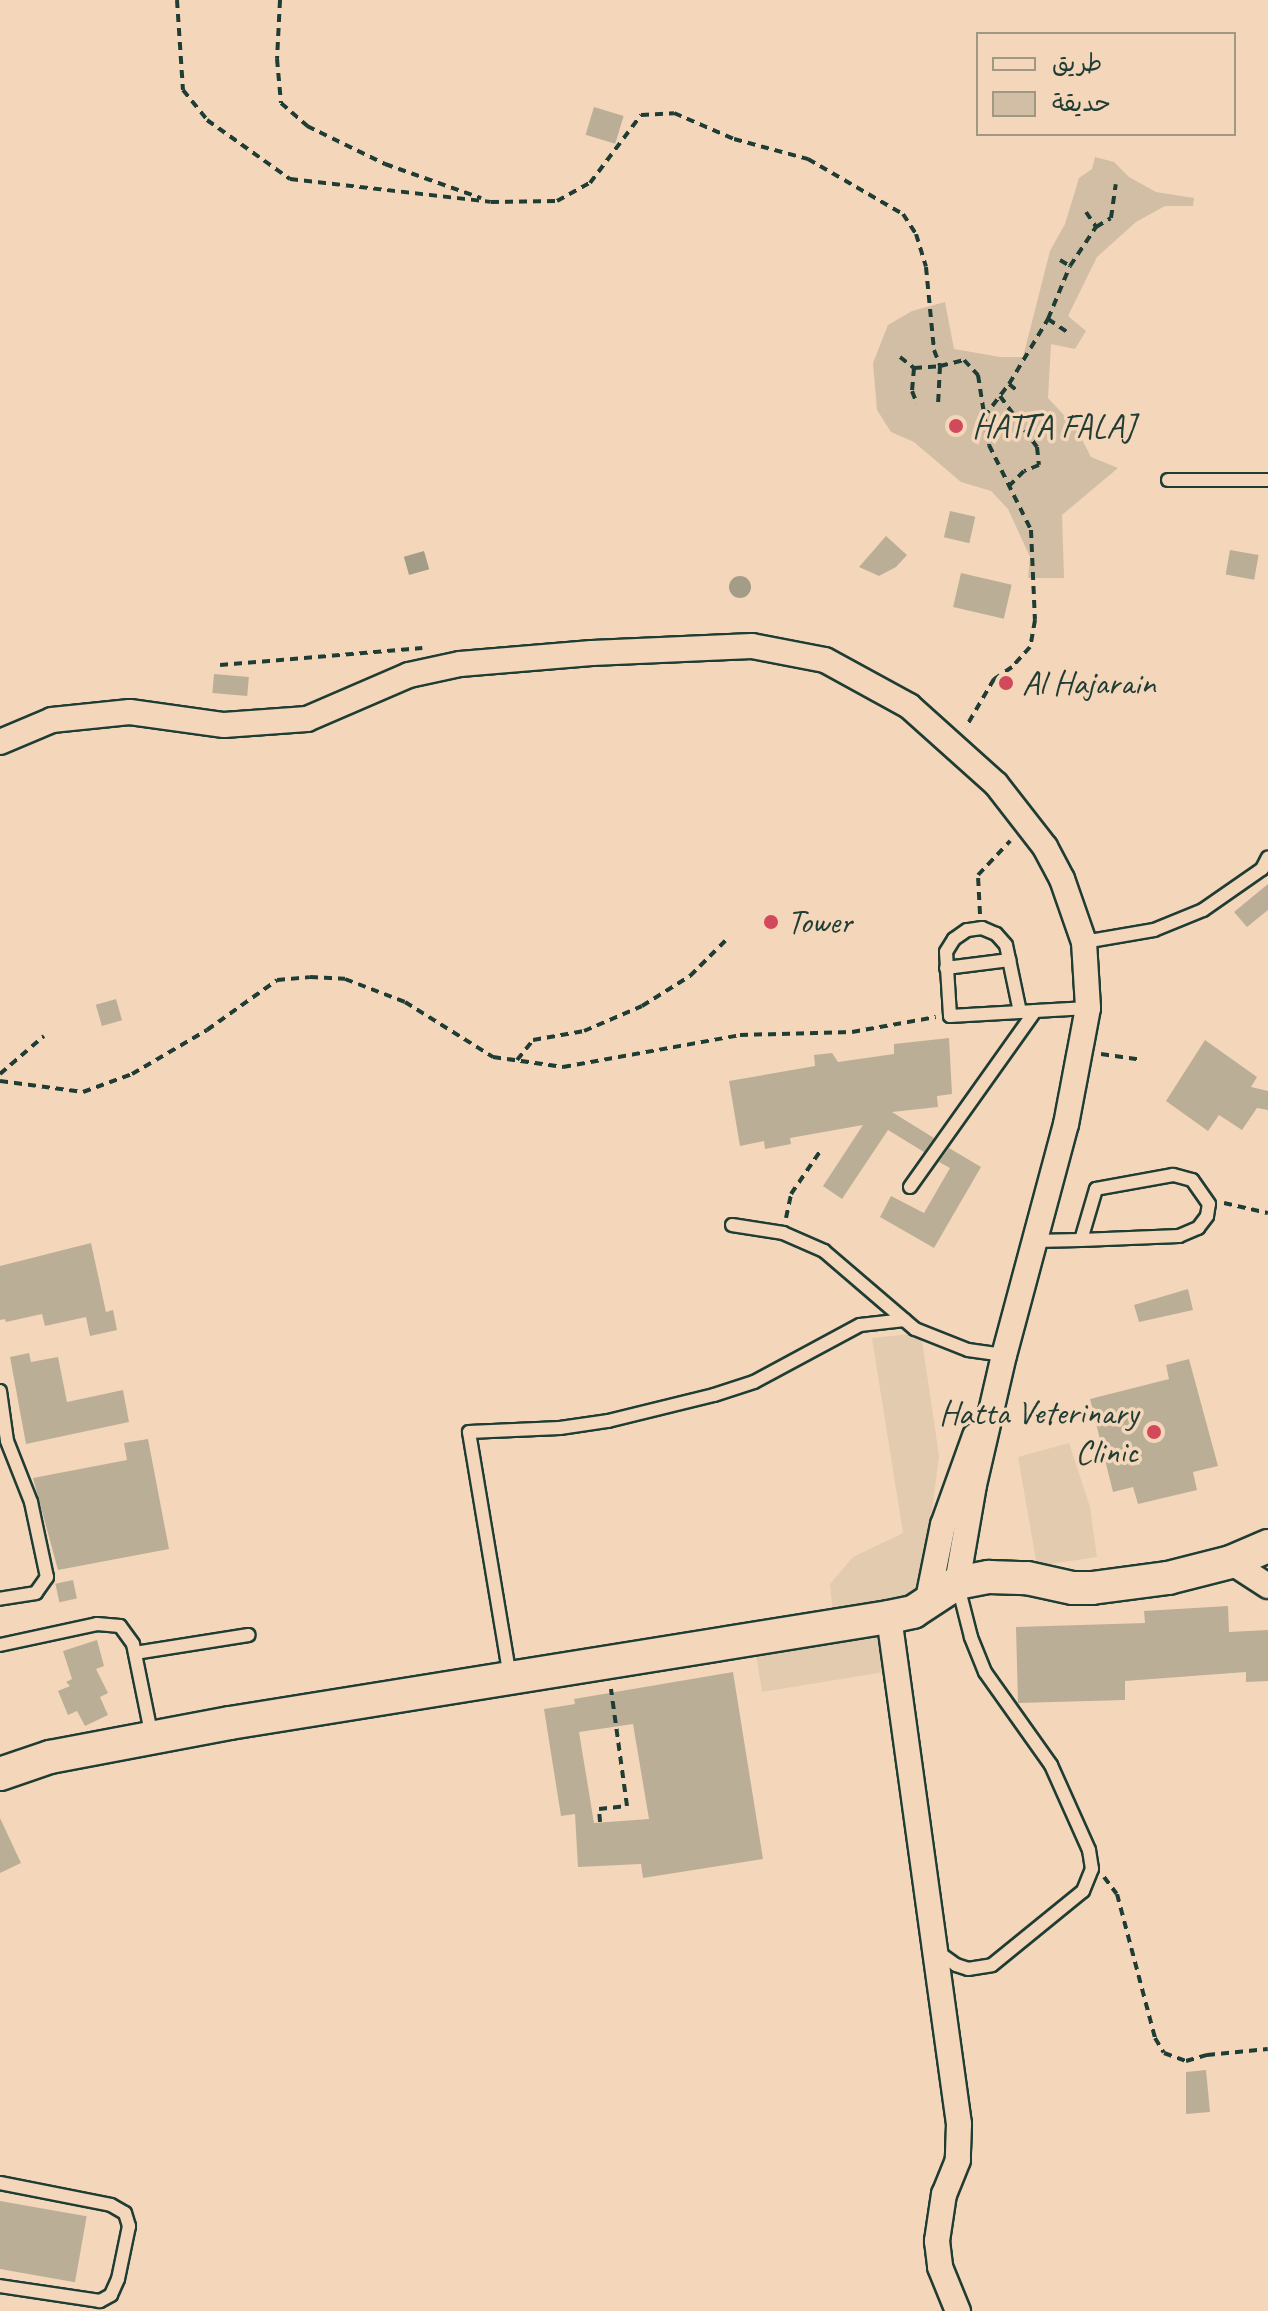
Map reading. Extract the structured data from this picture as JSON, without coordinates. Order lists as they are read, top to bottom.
{
  "places": [
    "HATTA FALAJ",
    "Al Hajarain",
    "Tower",
    "Hatta Veterinary Clinic"
  ],
  "legend": ["طريق", "حديقة"]
}
